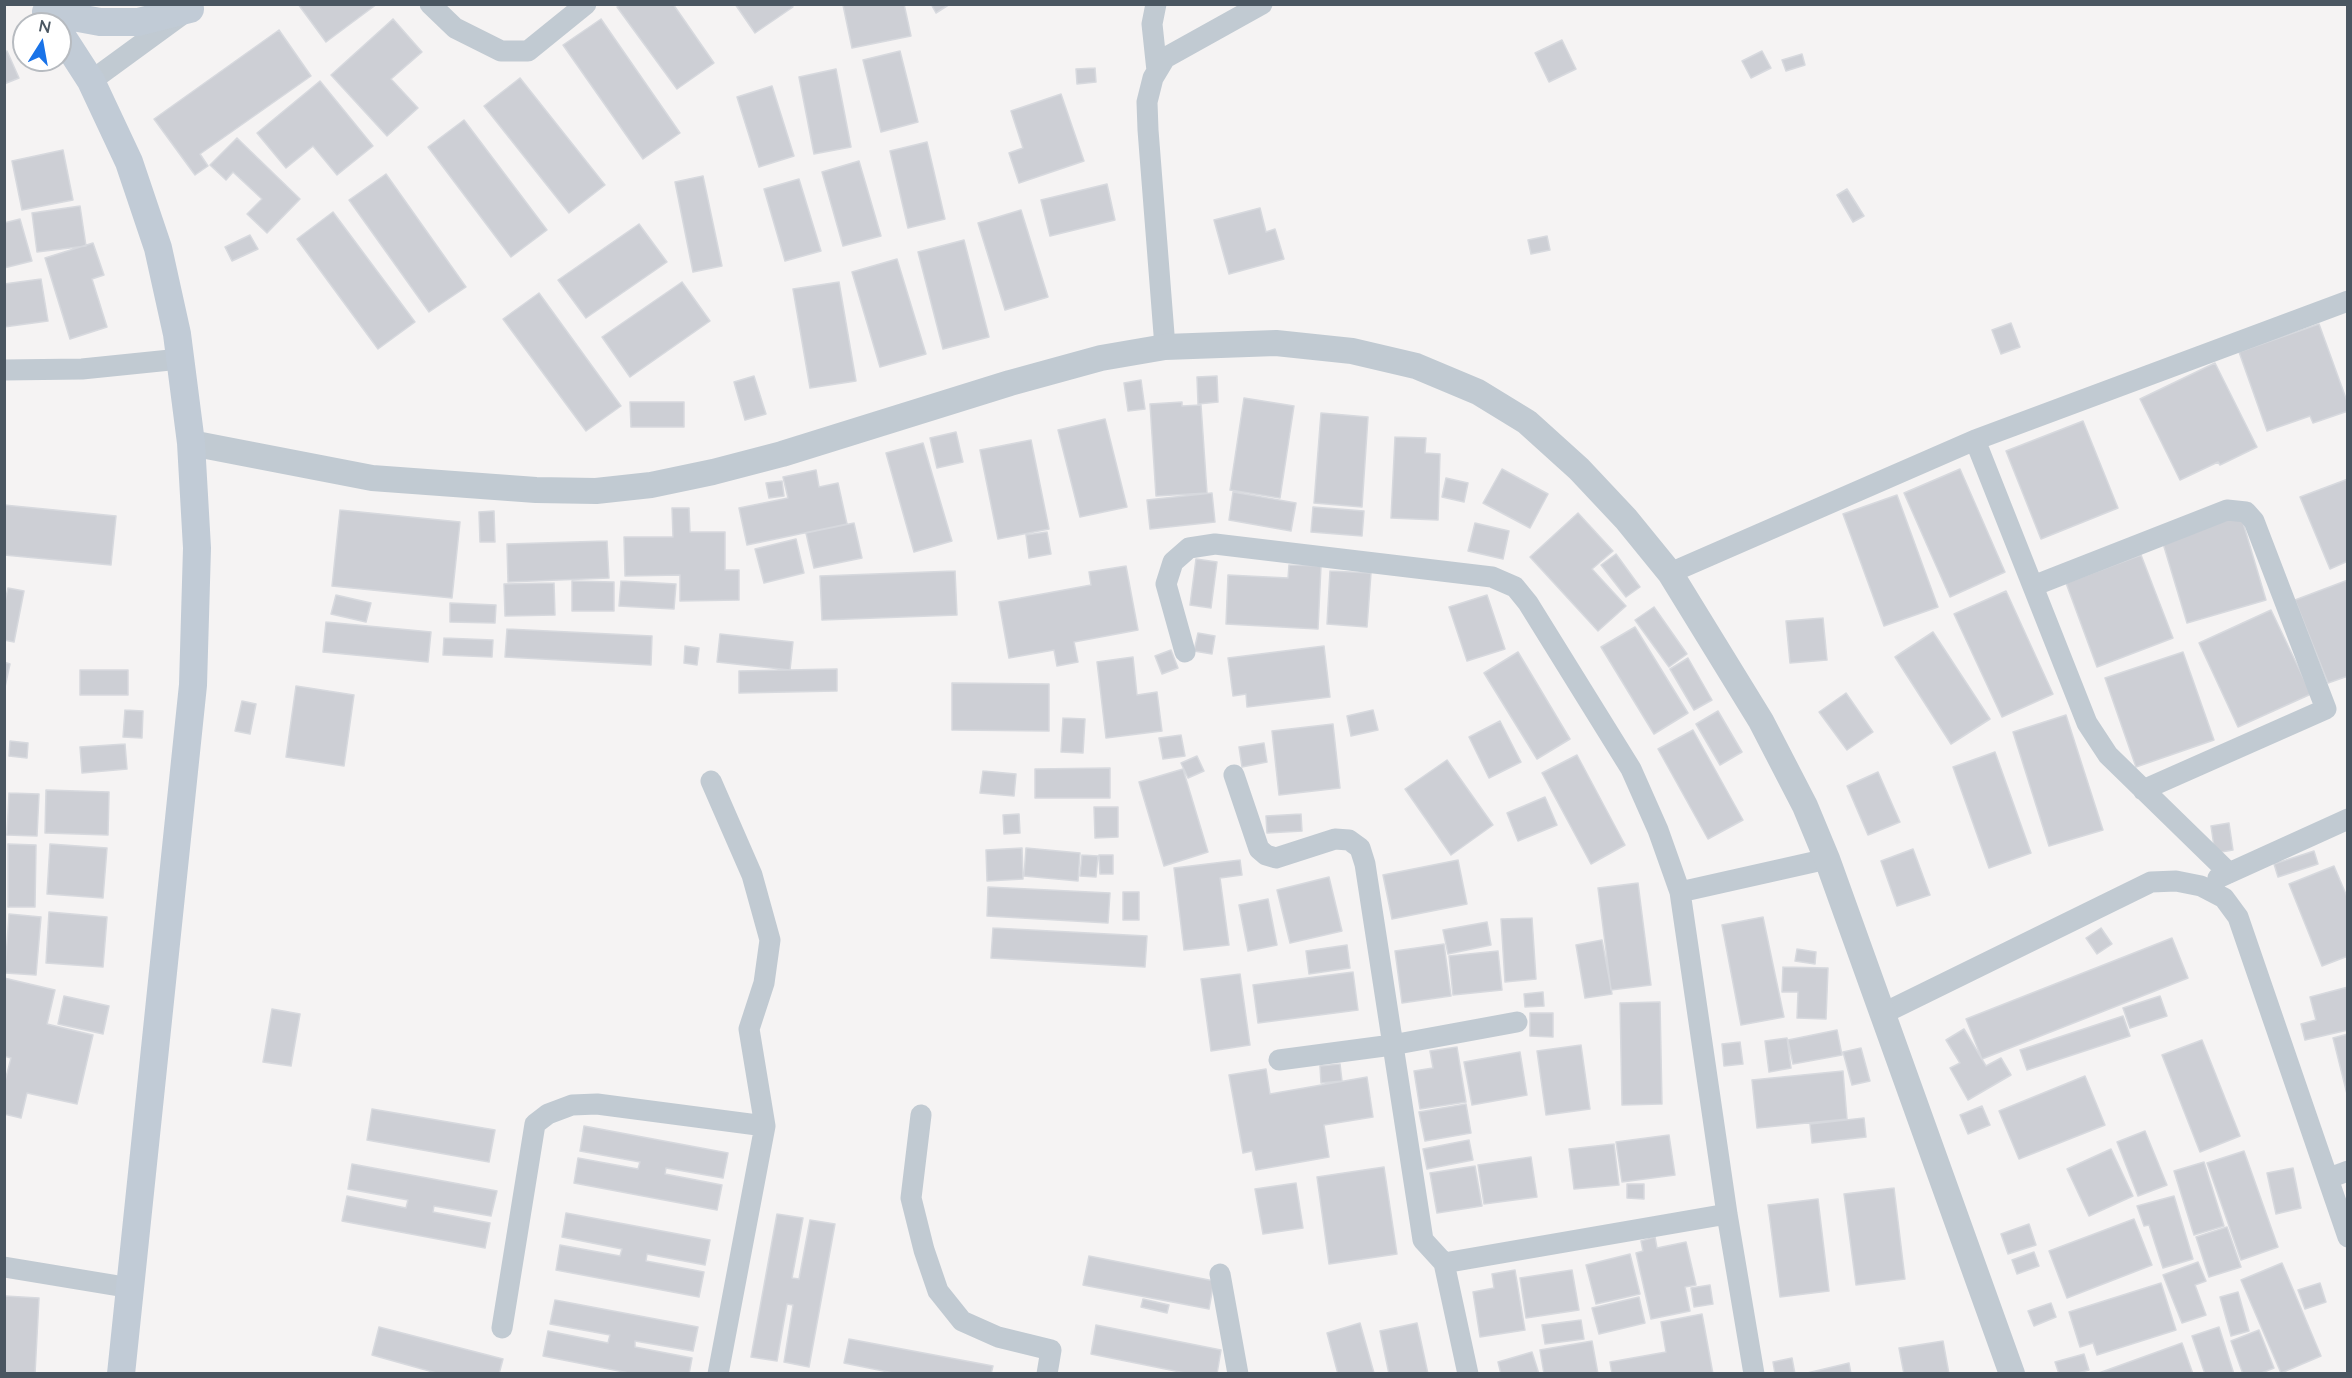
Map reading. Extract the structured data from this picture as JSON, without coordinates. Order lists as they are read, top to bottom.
{
  "north": "top"
}
